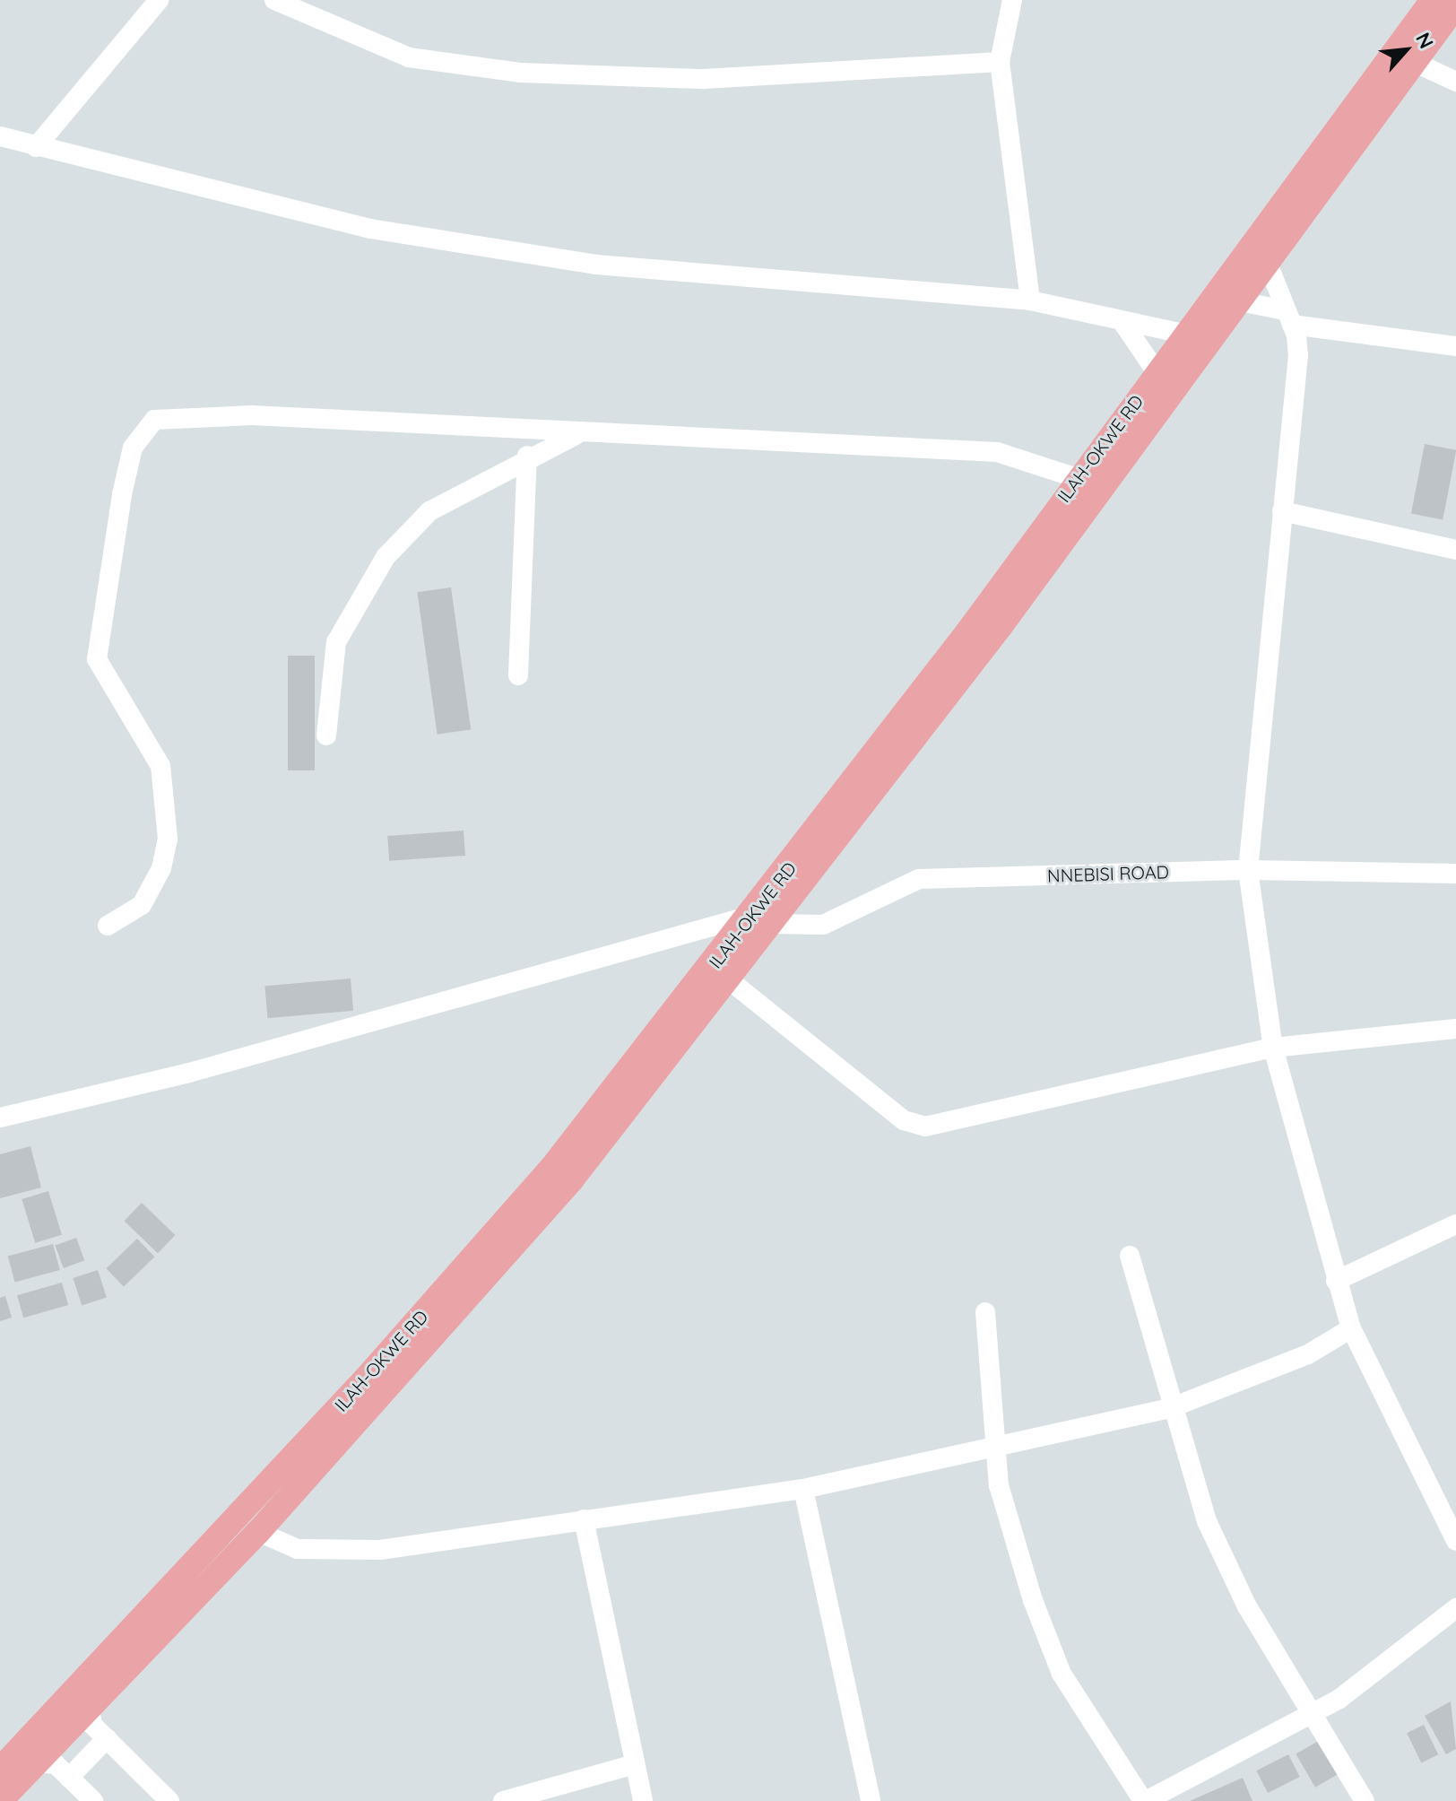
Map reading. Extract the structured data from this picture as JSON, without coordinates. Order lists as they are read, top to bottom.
{
  "streets": {
    "main road": ["ILAH-OKWE RD"],
    "street": ["NNEBISI ROAD"]
  },
  "crossings": [
    ["ILAH-OKWE RD", "NNEBISI ROAD"]
  ],
  "north": "top right"
}
